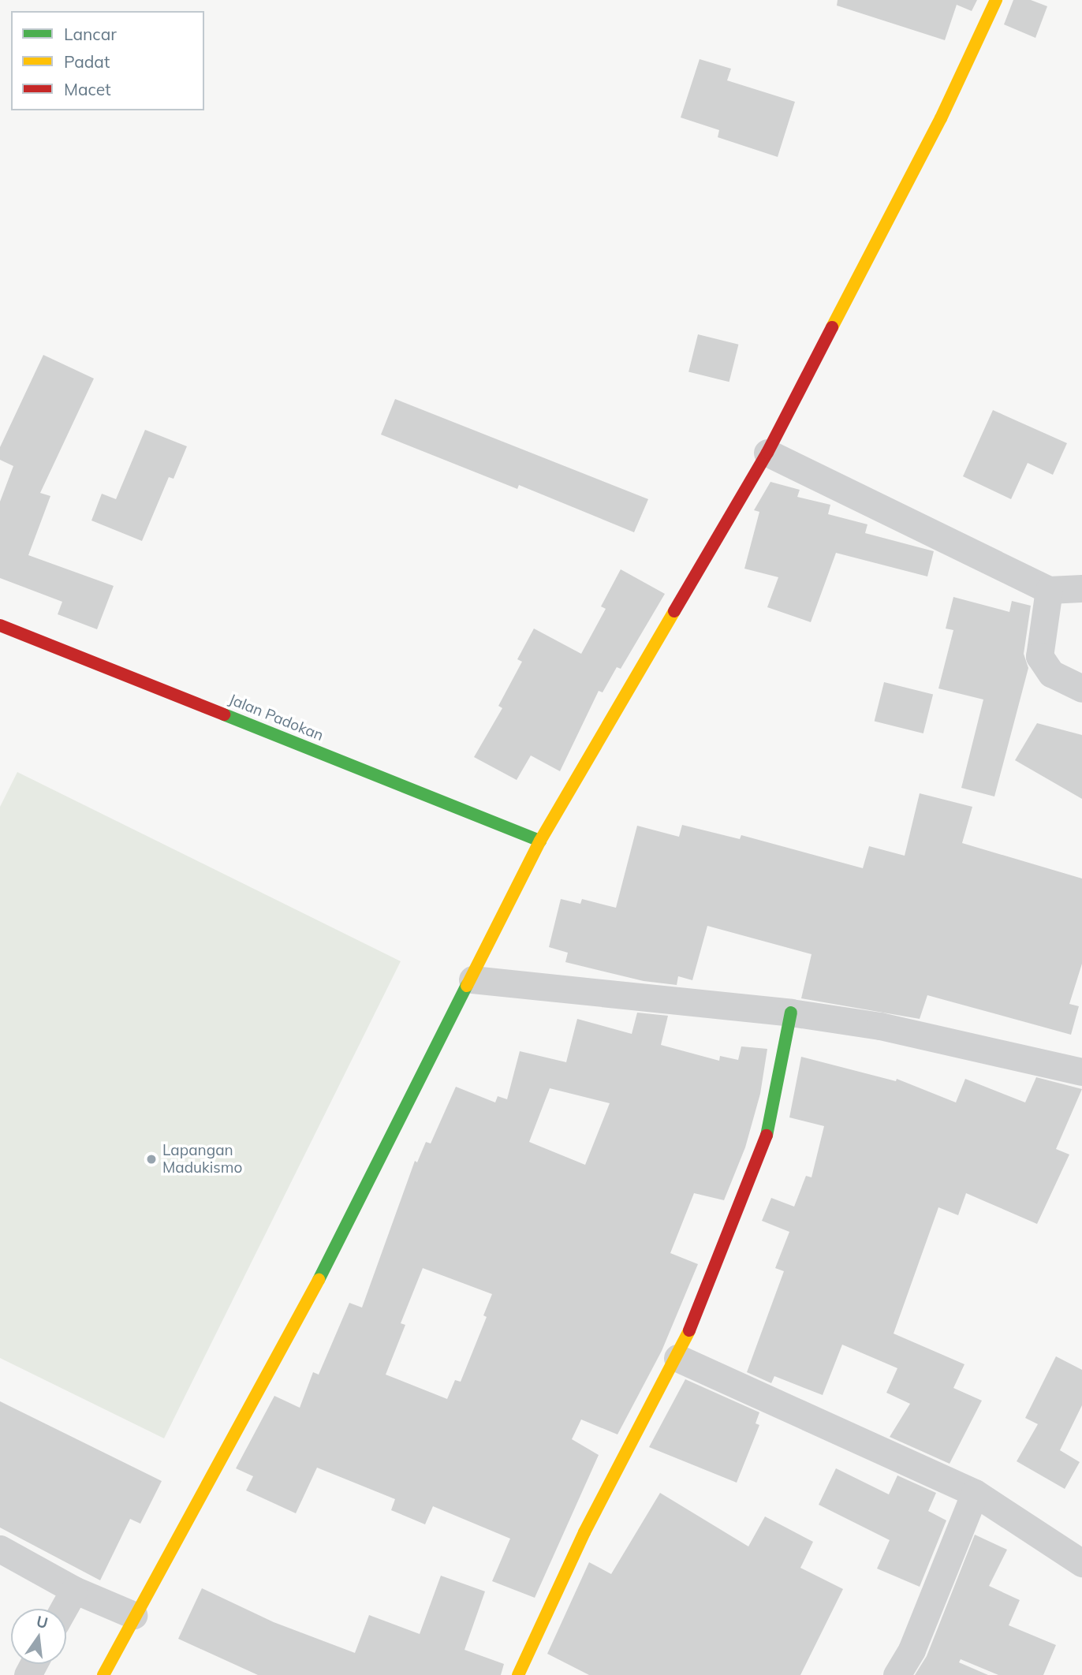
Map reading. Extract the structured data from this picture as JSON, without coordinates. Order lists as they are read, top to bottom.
{
  "streets": {
    "street": ["Jalan Padokan"]
  },
  "places": ["Lapangan Madukismo"],
  "legend": ["Lancar", "Padat", "Macet"],
  "north": "top"
}
